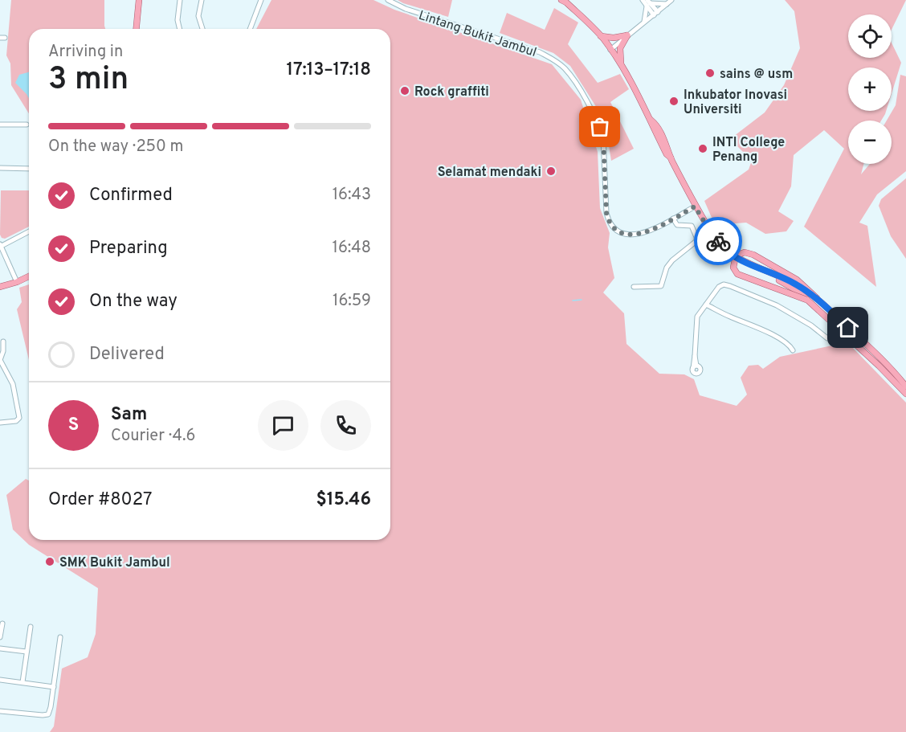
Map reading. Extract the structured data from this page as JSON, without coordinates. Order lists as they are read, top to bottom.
{
  "streets": {
    "street": ["Lintang Bukit Jambul"]
  },
  "places": [
    "sains @ usm",
    "Rock graffiti",
    "Inkubator Inovasi Universiti",
    "INTI College Penang",
    "Selamat mendaki",
    "SMK Bukit Jambul"
  ],
  "page": {
    "map_buttons": ["+", "−"],
    "heading": ["3 min", "Arriving in", "17:13–17:18"],
    "panel": [
      "Sam",
      "Courier · 4.6",
      "Order #8027",
      "$15.46"
    ],
    "bar": "On the way · 250 m",
    "list": [
      ["Confirmed", "16:43"],
      ["Preparing", "16:48"],
      ["On the way", "16:59"],
      "Delivered"
    ],
    "round": "S"
  }
}
